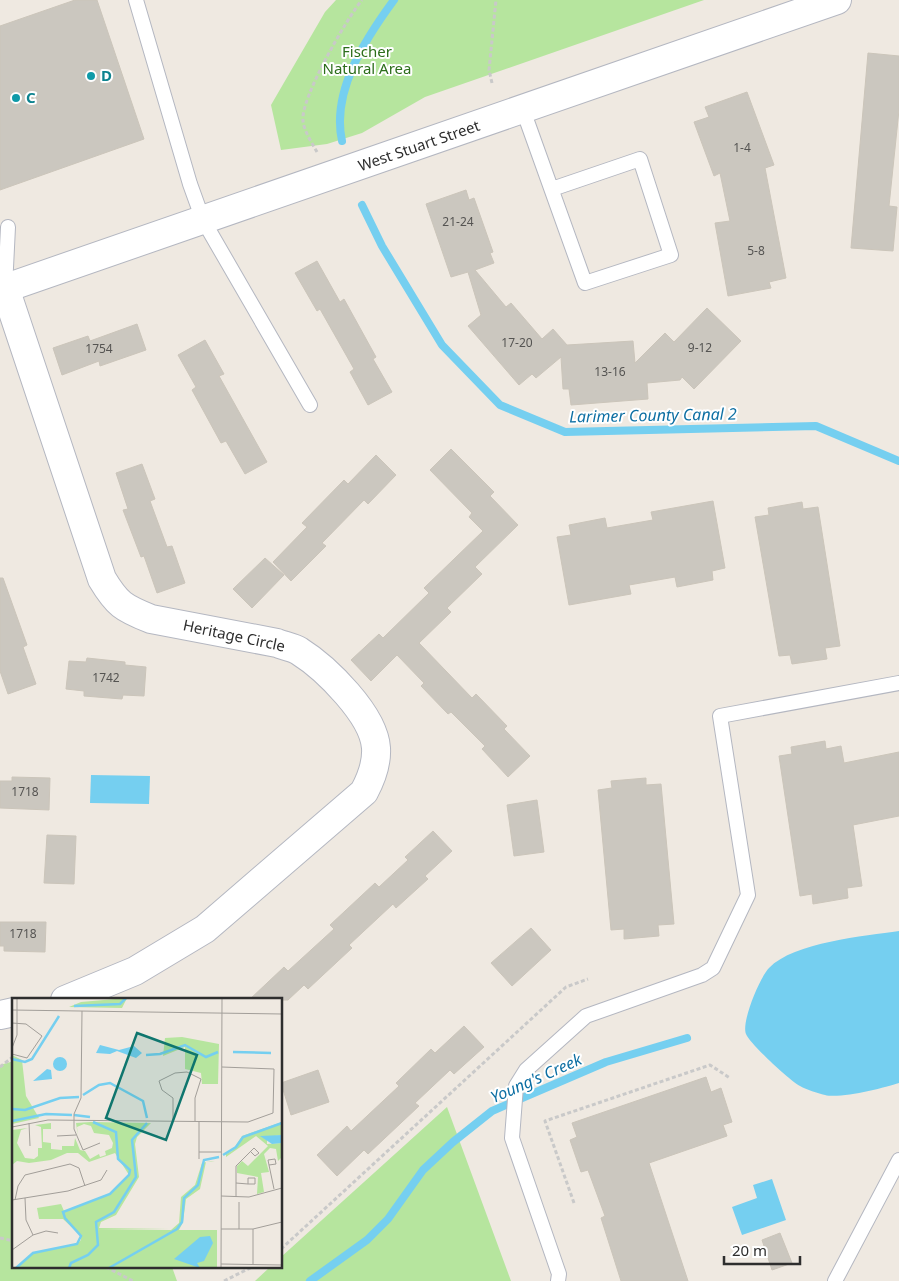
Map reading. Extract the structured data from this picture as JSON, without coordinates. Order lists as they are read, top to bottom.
{
  "streets": {
    "street": ["West Stuart Street", "Heritage Circle"]
  },
  "crossings": [
    ["West Stuart Street", "Heritage Circle"]
  ],
  "water": ["Larimer County Canal 2", "Young's Creek"],
  "parks": ["Fischer Natural Area"],
  "places": ["D", "C"],
  "house_numbers": [
    "1-4",
    "21-24",
    "5-8",
    "17-20",
    "9-12",
    "1754",
    "13-16",
    "1742",
    "1718",
    "1718"
  ],
  "scale_bar": "20 m"
}
